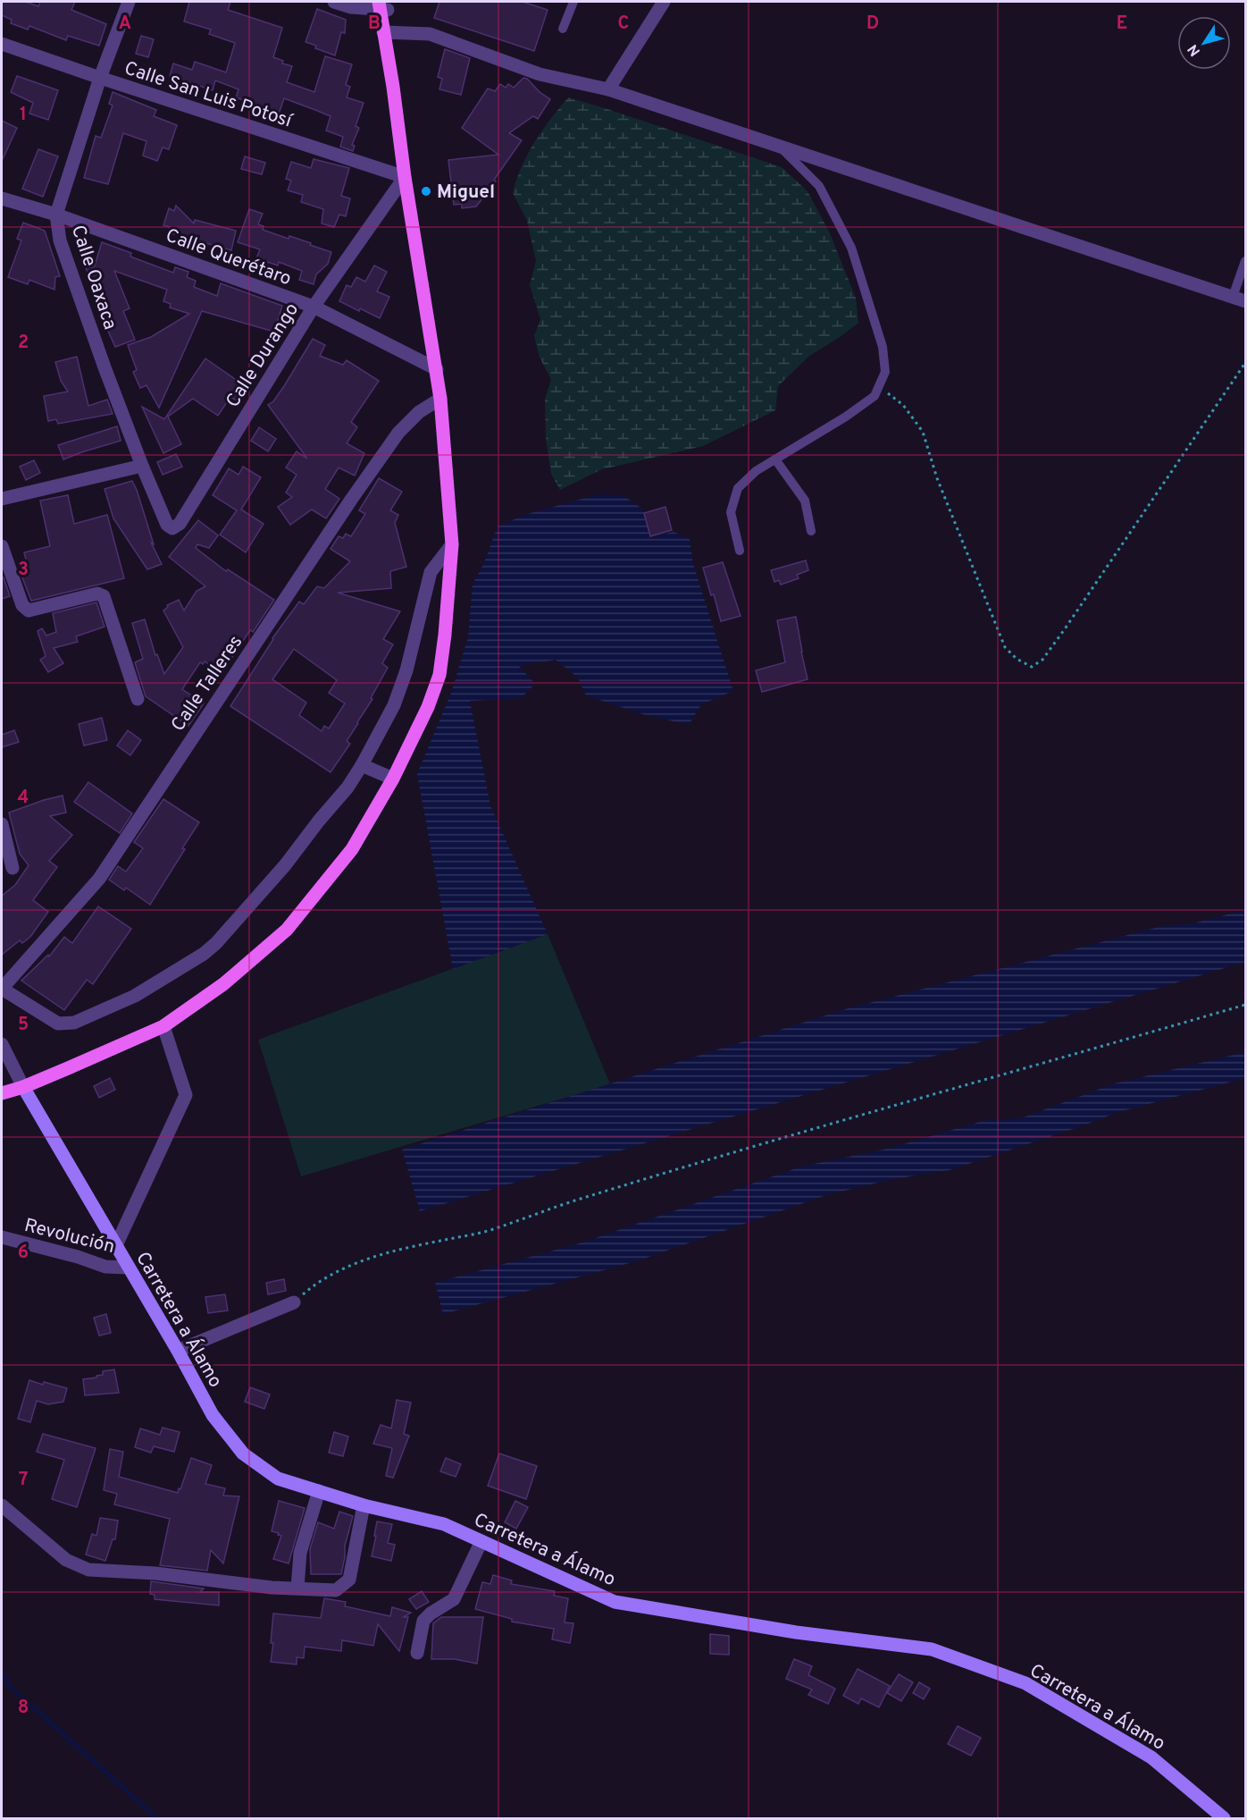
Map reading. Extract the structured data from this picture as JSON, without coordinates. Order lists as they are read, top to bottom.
{
  "streets": {
    "main road": ["Carretera a Álamo"],
    "street": [
      "Calle San Luis Potosí",
      "Calle Querétaro",
      "Calle Oaxaca",
      "Calle Durango",
      "Calle Talleres",
      "Revolución"
    ]
  },
  "crossings": [
    ["Calle San Luis Potosí", "Calle Oaxaca"],
    ["Calle San Luis Potosí", "Calle Durango"],
    ["Calle Querétaro", "Calle Oaxaca"],
    ["Calle Querétaro", "Calle Durango"],
    ["Calle Oaxaca", "Calle Durango"],
    ["Revolución", "Carretera a Álamo"]
  ],
  "places": ["Miguel"],
  "north": "bottom left",
  "grid": {
    "columns": [
      "A",
      "B",
      "C",
      "D",
      "E"
    ],
    "rows": [
      "1",
      "2",
      "3",
      "4",
      "5",
      "6",
      "7",
      "8"
    ]
  }
}
